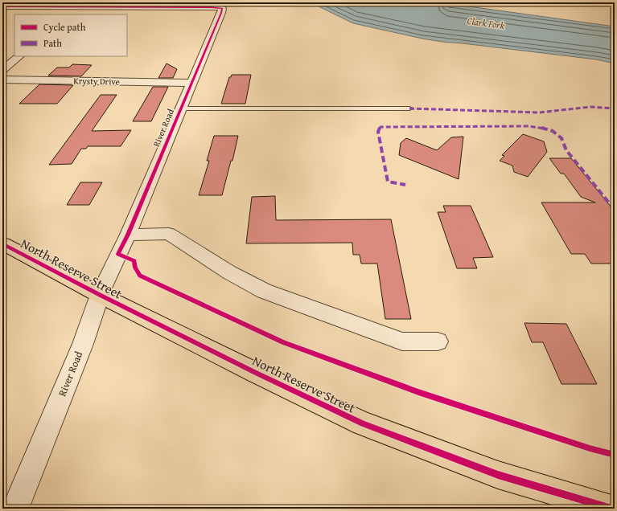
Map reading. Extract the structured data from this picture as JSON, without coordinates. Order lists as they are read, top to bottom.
{
  "streets": {
    "highway": ["North Reserve Street"],
    "street": ["Krysty Drive", "River Road"]
  },
  "crossings": [
    ["Krysty Drive", "River Road"],
    ["River Road", "North Reserve Street"]
  ],
  "water": ["Clark Fork"],
  "legend": ["Cycle path", "Path"]
}
